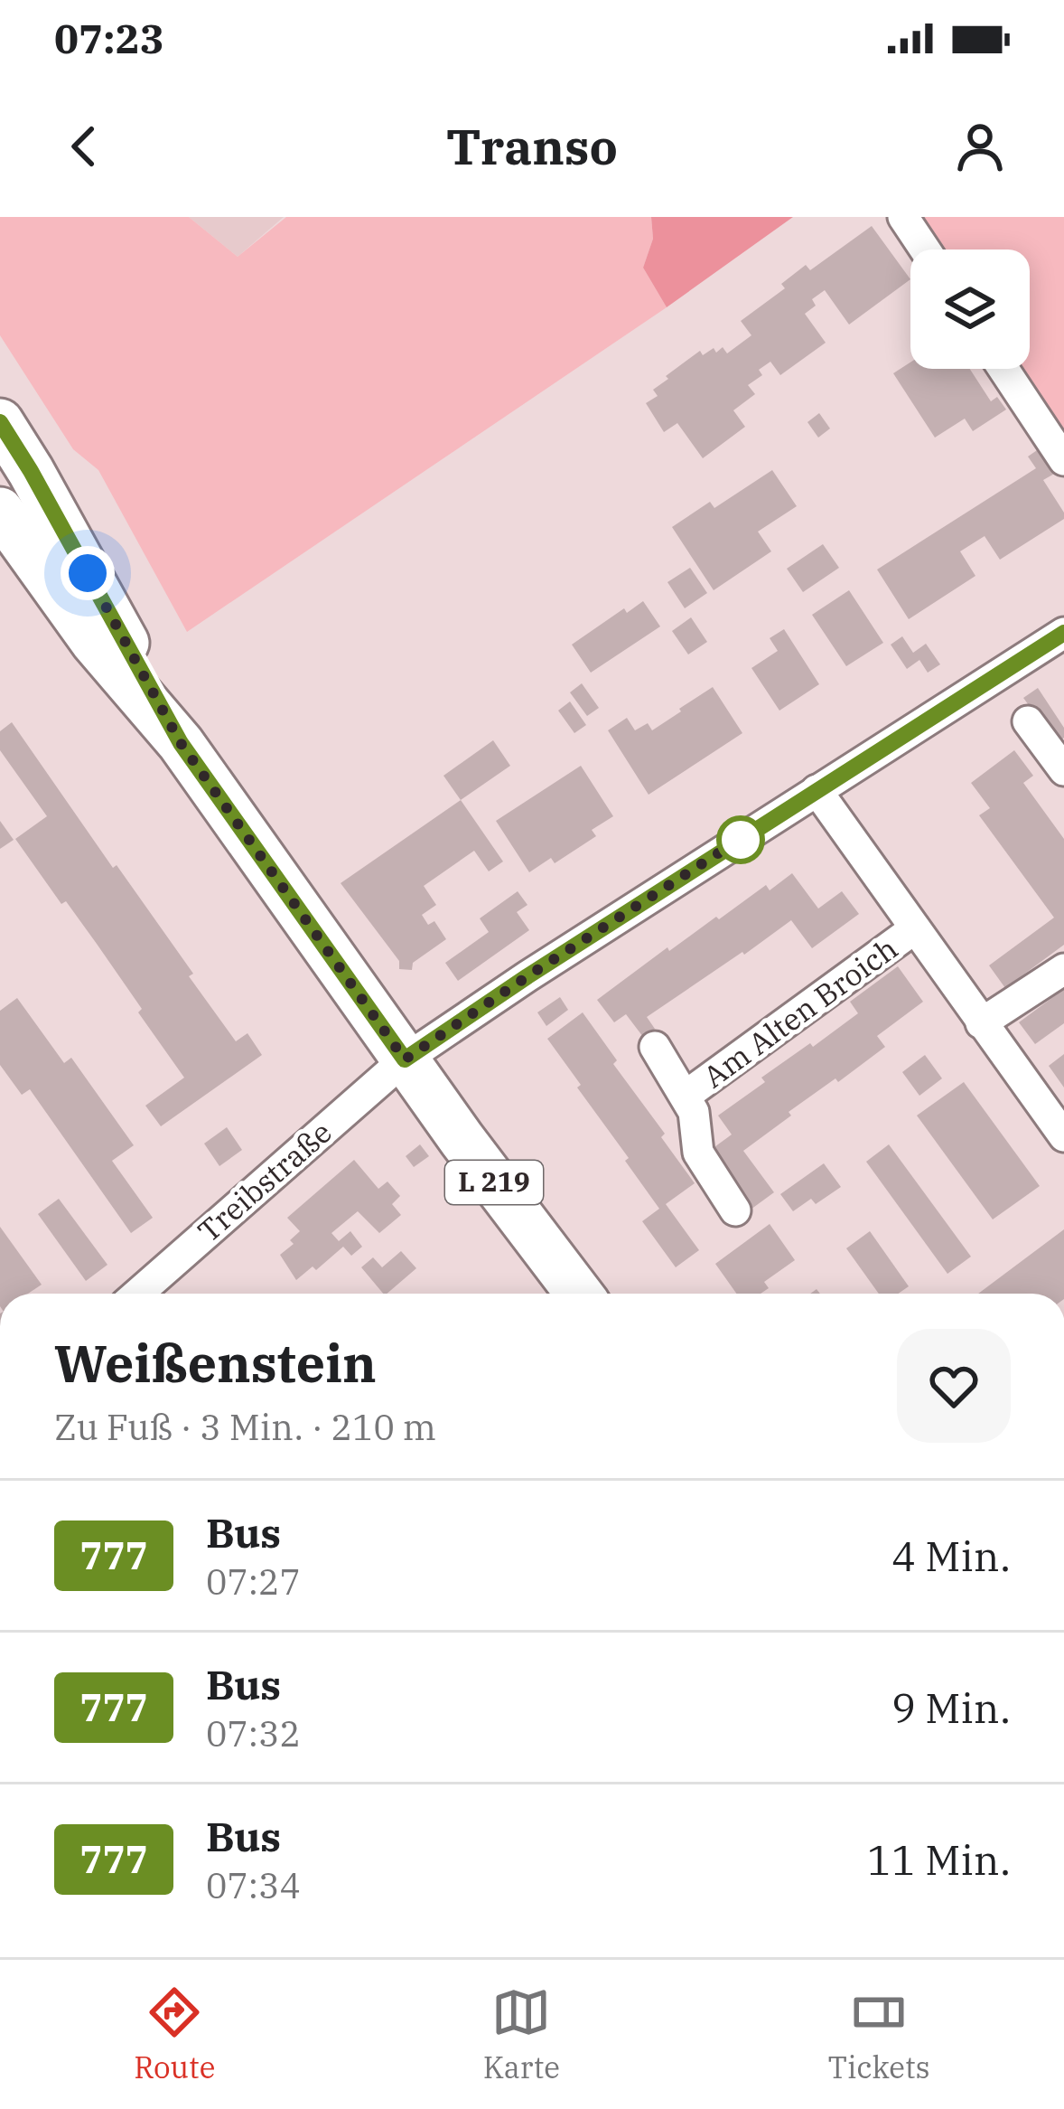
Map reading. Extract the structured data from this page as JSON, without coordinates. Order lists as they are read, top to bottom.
{
  "streets": {
    "main road": ["L 219"],
    "street": ["Am Alten Broich", "Treibstraße"]
  },
  "crossings": [
    ["Am Alten Broich", "Treibstraße"],
    ["Treibstraße", "L 219"]
  ],
  "lines": ["bus line 777"],
  "page": {
    "status": "07:23",
    "header": "Transo",
    "heading": ["Weißenstein", "Zu Fuß · 3 Min. · 210 m"],
    "list": [
      {
        "mark": "777",
        "name": "Bus",
        "note": "07:27",
        "value": "4 Min."
      },
      {
        "mark": "777",
        "name": "Bus",
        "note": "07:32",
        "value": "9 Min."
      },
      {
        "mark": "777",
        "name": "Bus",
        "note": "07:34",
        "value": "11 Min."
      }
    ],
    "tabs": ["Route", "Karte", "Tickets"]
  }
}
